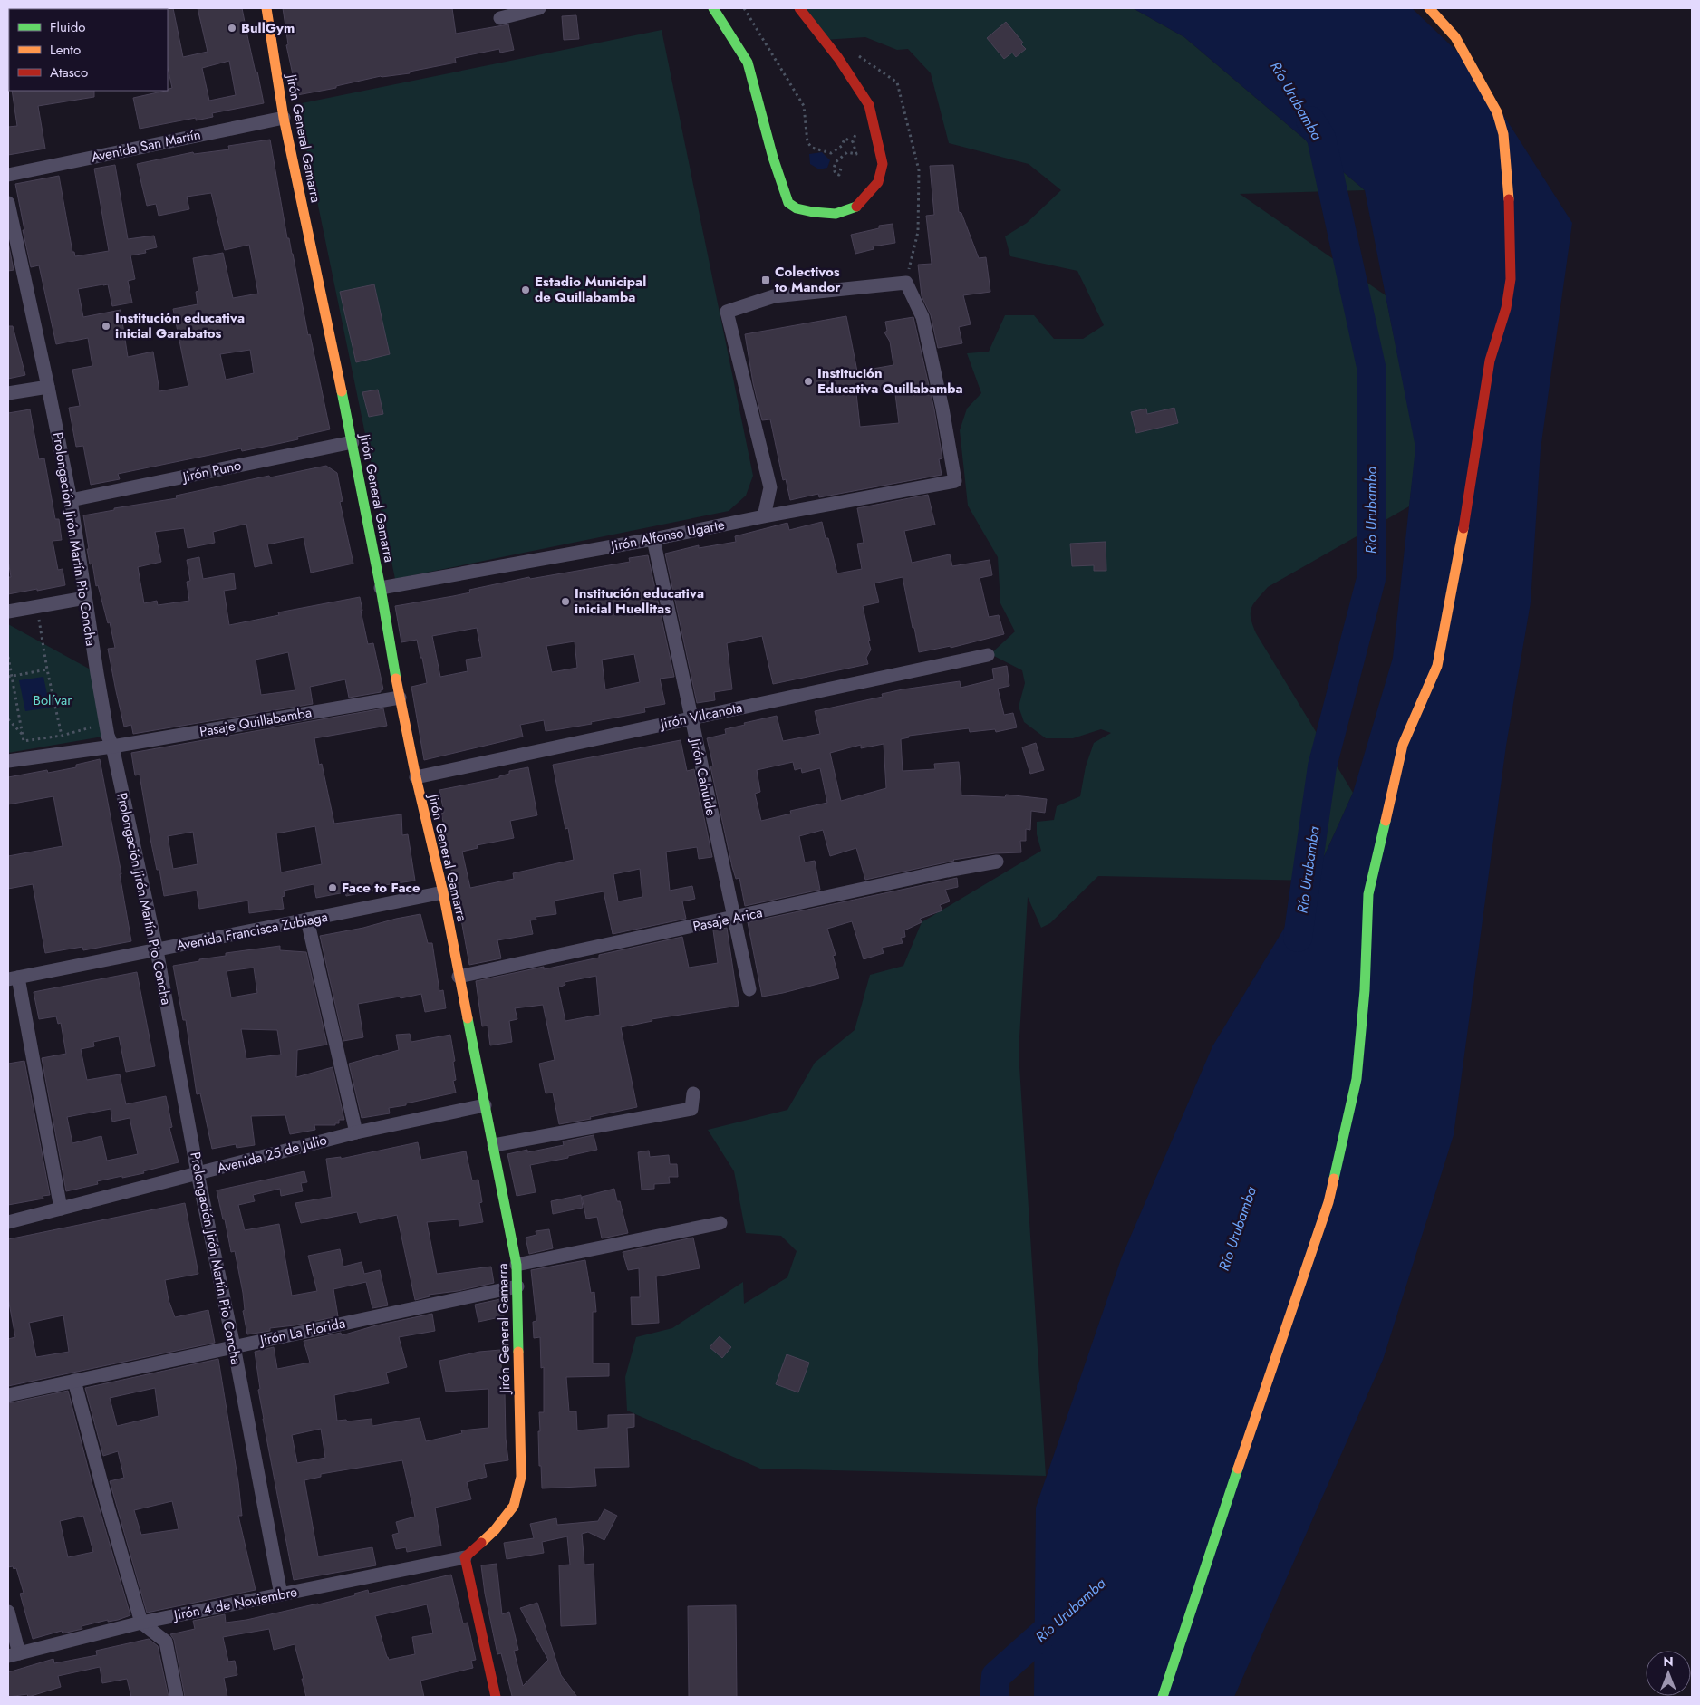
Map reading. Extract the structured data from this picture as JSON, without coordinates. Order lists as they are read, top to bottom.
{
  "streets": {
    "street": [
      "Jirón General Gamarra",
      "Avenida San Martín",
      "Jirón Puno",
      "Jirón Alfonso Ugarte",
      "Prolongación Jirón Martín Pio Concha",
      "Jirón Vilcanota",
      "Pasaje Quillabamba",
      "Jirón Cahuide",
      "Pasaje Arica",
      "Avenida Francisca Zubiaga",
      "Avenida 25 de Julio",
      "Jirón La Florida",
      "Jirón 4 de Noviembre"
    ]
  },
  "crossings": [
    ["Jirón General Gamarra", "Avenida San Martín"],
    ["Jirón General Gamarra", "Jirón Puno"],
    ["Jirón General Gamarra", "Jirón Alfonso Ugarte"],
    ["Jirón General Gamarra", "Jirón Vilcanota"],
    ["Jirón General Gamarra", "Pasaje Quillabamba"],
    ["Jirón General Gamarra", "Pasaje Arica"],
    ["Jirón General Gamarra", "Avenida Francisca Zubiaga"],
    ["Jirón General Gamarra", "Avenida 25 de Julio"],
    ["Jirón General Gamarra", "Jirón La Florida"],
    ["Jirón General Gamarra", "Jirón 4 de Noviembre"],
    ["Jirón Puno", "Prolongación Jirón Martín Pio Concha"],
    ["Jirón Alfonso Ugarte", "Jirón Cahuide"],
    ["Prolongación Jirón Martín Pio Concha", "Pasaje Quillabamba"],
    ["Prolongación Jirón Martín Pio Concha", "Avenida Francisca Zubiaga"],
    ["Prolongación Jirón Martín Pio Concha", "Avenida 25 de Julio"],
    ["Prolongación Jirón Martín Pio Concha", "Jirón La Florida"],
    ["Prolongación Jirón Martín Pio Concha", "Jirón 4 de Noviembre"],
    ["Jirón Vilcanota", "Jirón Cahuide"],
    ["Jirón Cahuide", "Pasaje Arica"]
  ],
  "water": ["Río Urubamba"],
  "parks": ["Bolívar"],
  "places": {
    "other": [
      "BullGym",
      "Estadio Municipal de Quillabamba",
      "Institución educativa inicial Garabatos",
      "Institución Educativa Quillabamba",
      "Institución educativa inicial Huellitas",
      "Face to Face"
    ],
    "transit": ["Colectivos to Mandor"]
  },
  "legend": ["Fluido", "Lento", "Atasco"],
  "north": "top"
}
